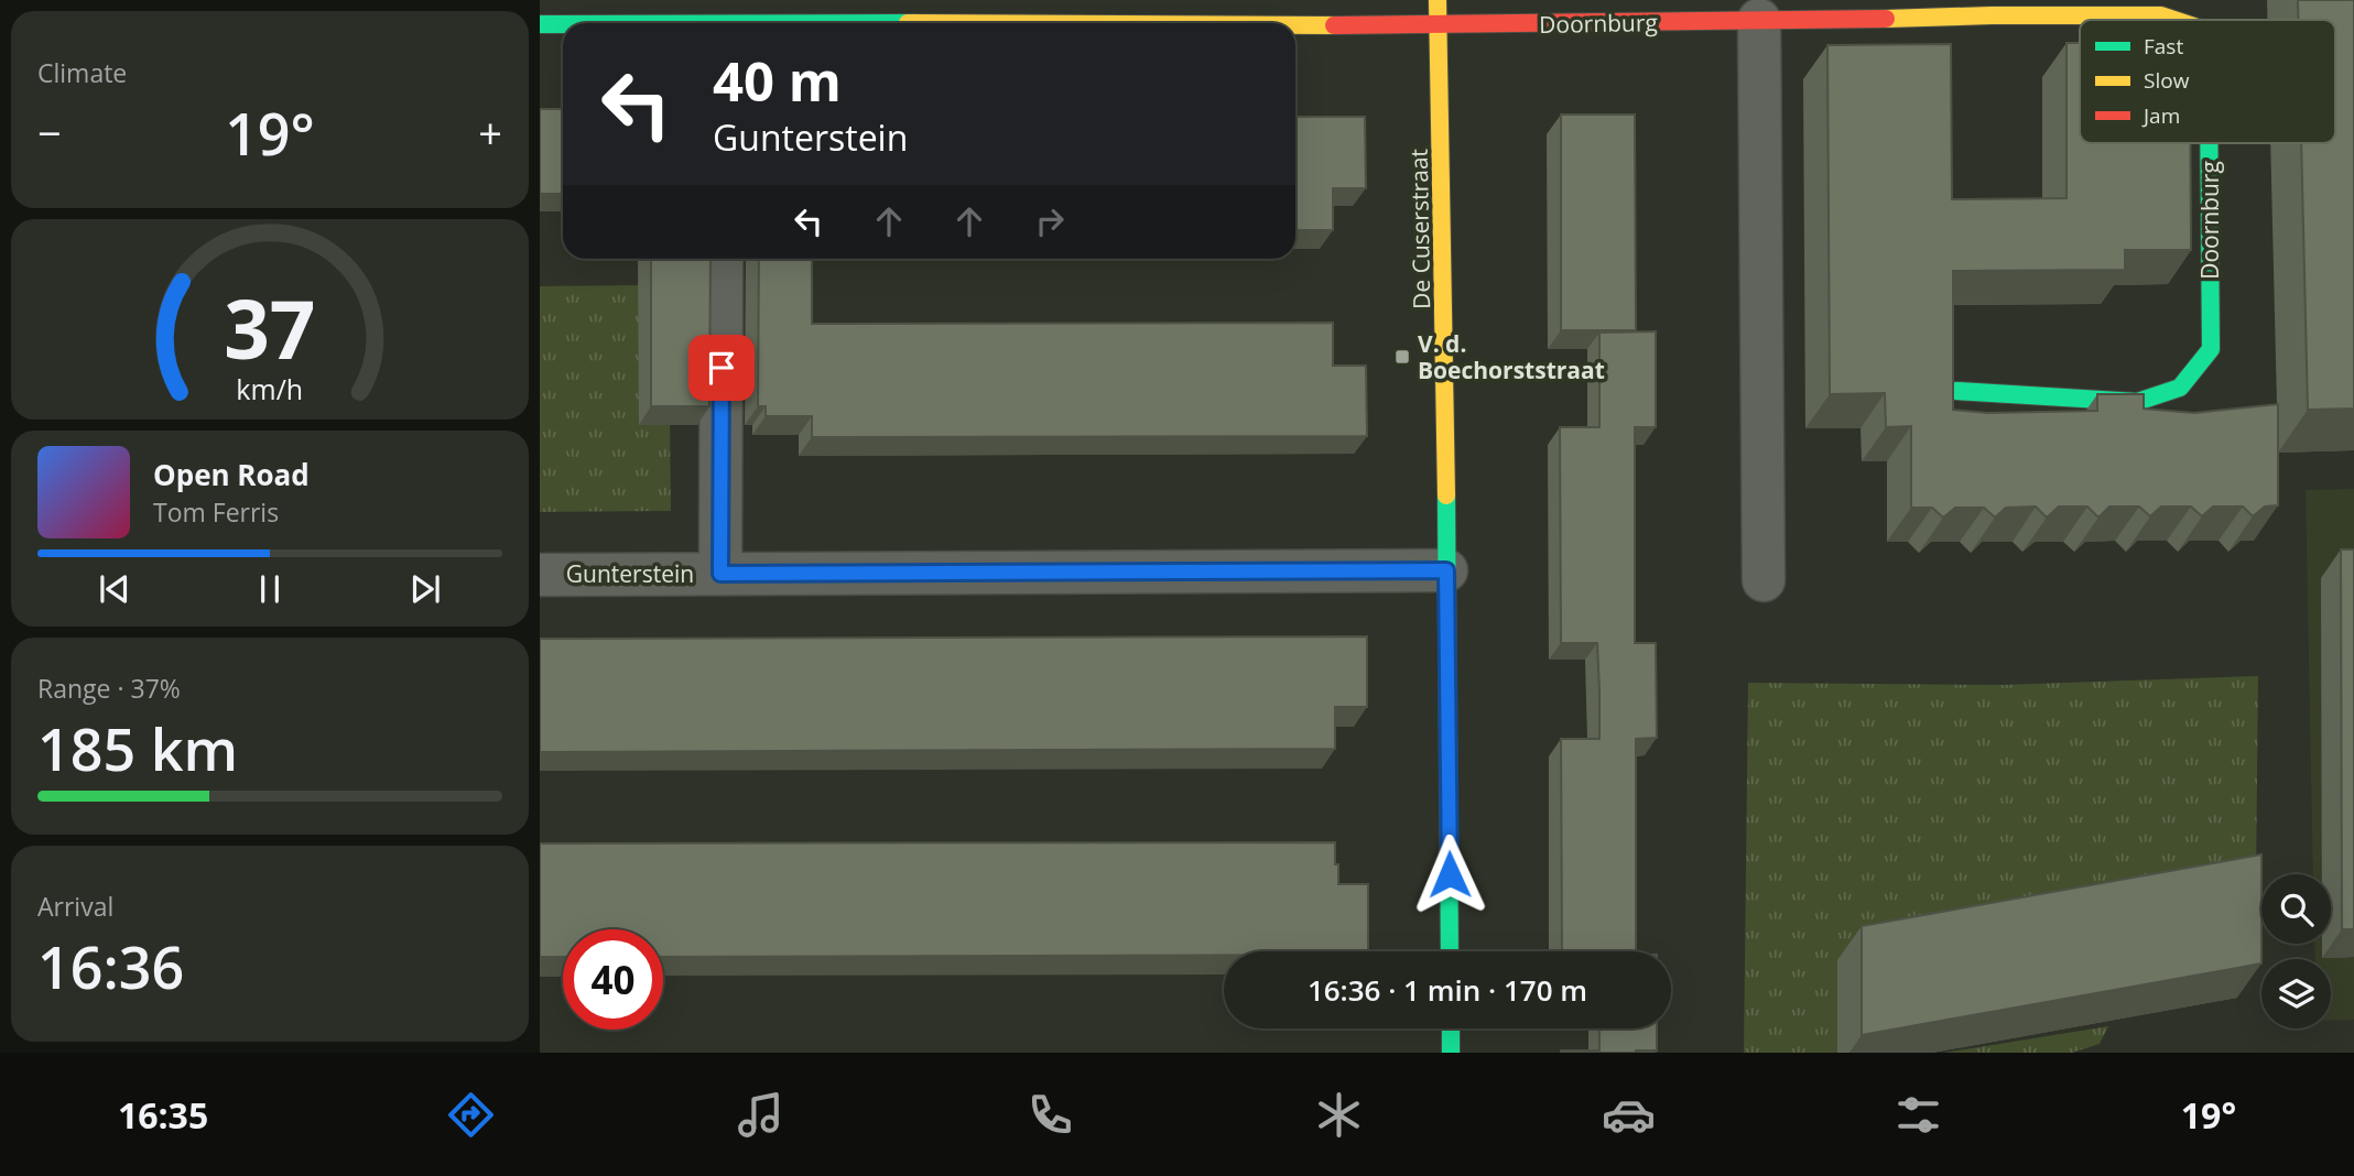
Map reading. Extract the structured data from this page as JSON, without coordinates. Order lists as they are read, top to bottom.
{
  "streets": {
    "street": ["Doornburg", "De Cuserstraat", "Gunterstein"]
  },
  "crossings": [
    ["Doornburg", "De Cuserstraat"],
    ["De Cuserstraat", "Gunterstein"]
  ],
  "places": {
    "transit": ["V. d. Boechorststraat"]
  },
  "legend": ["Fast", "Slow", "Jam"],
  "page": {
    "tile": [
      "Climate",
      ["Range · 37%", "185 km"],
      ["Arrival", "16:36"]
    ],
    "turn": ["40 m", "Gunterstein"],
    "heat": ["−", "19°", "+"],
    "song": ["Open Road", "Tom Ferris"],
    "limit": "40",
    "trip": "16:36 · 1 min · 170 m",
    "tabs": ["16:35", "19°"],
    "gauge": ["37", "km/h"]
  }
}
